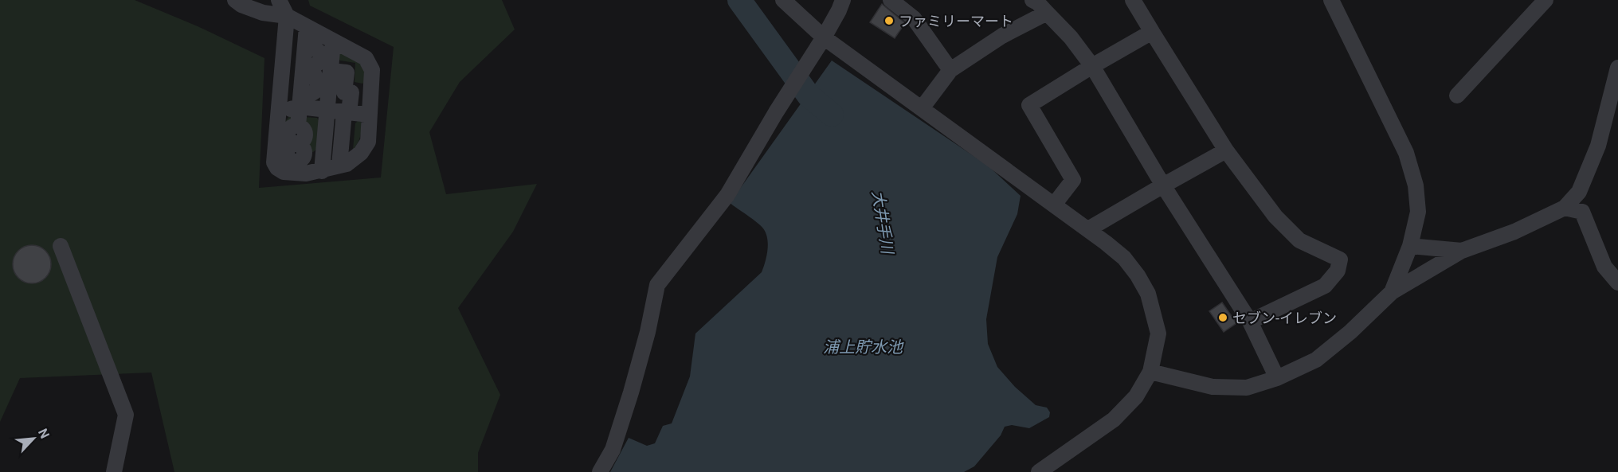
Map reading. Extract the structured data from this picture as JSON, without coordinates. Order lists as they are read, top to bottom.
{
  "water": ["大井手川", "浦上貯水池"],
  "places": ["ファミリーマート", "セブン-イレブン"],
  "north": "top right"
}
